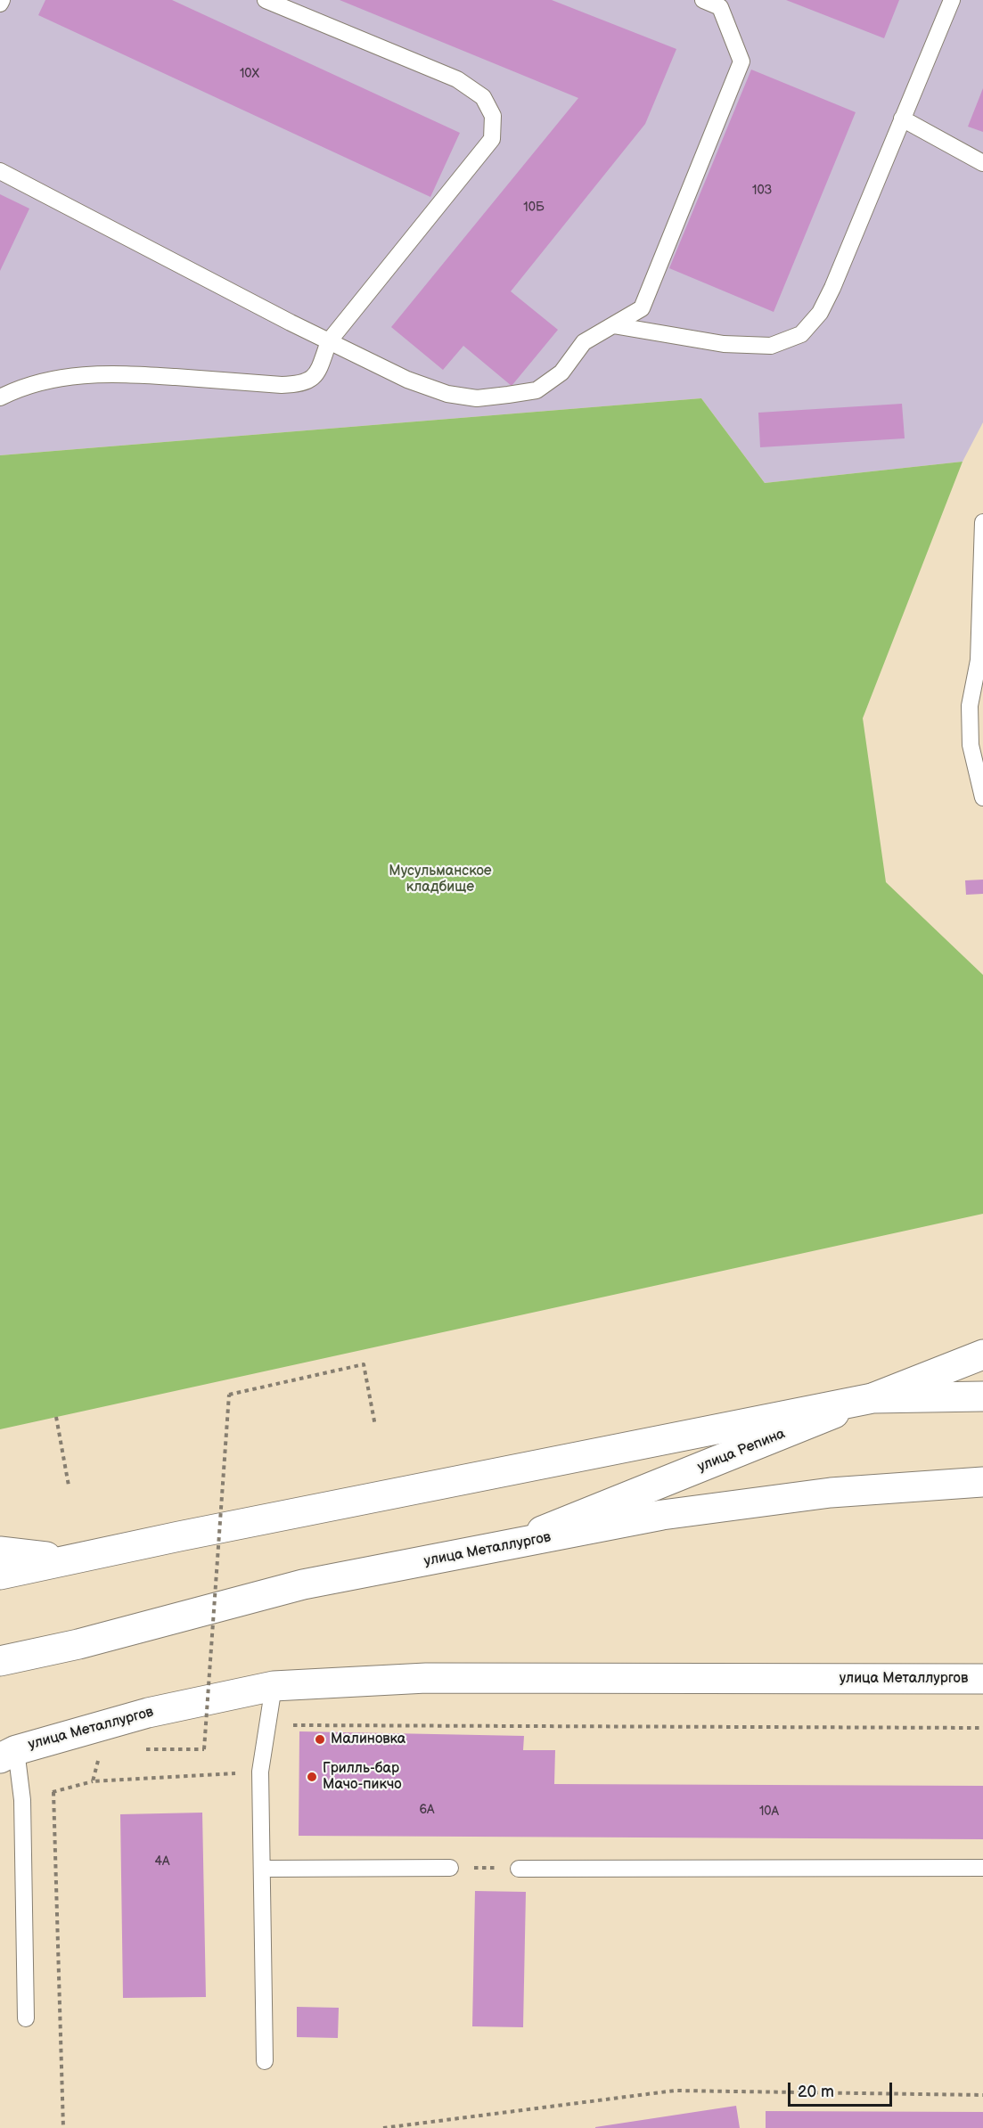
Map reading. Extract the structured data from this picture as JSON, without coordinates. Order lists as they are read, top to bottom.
{
  "streets": {
    "main road": ["улица Репина", "улица Металлургов"]
  },
  "crossings": [
    ["улица Репина", "улица Металлургов"]
  ],
  "parks": ["Мусульманское кладбище"],
  "places": ["Малиновка", "Грилль-бар Мачо-пикчо"],
  "house_numbers": [
    "10Х",
    "10З",
    "10Б",
    "6А",
    "10А",
    "4А"
  ],
  "scale_bar": "20 m"
}
